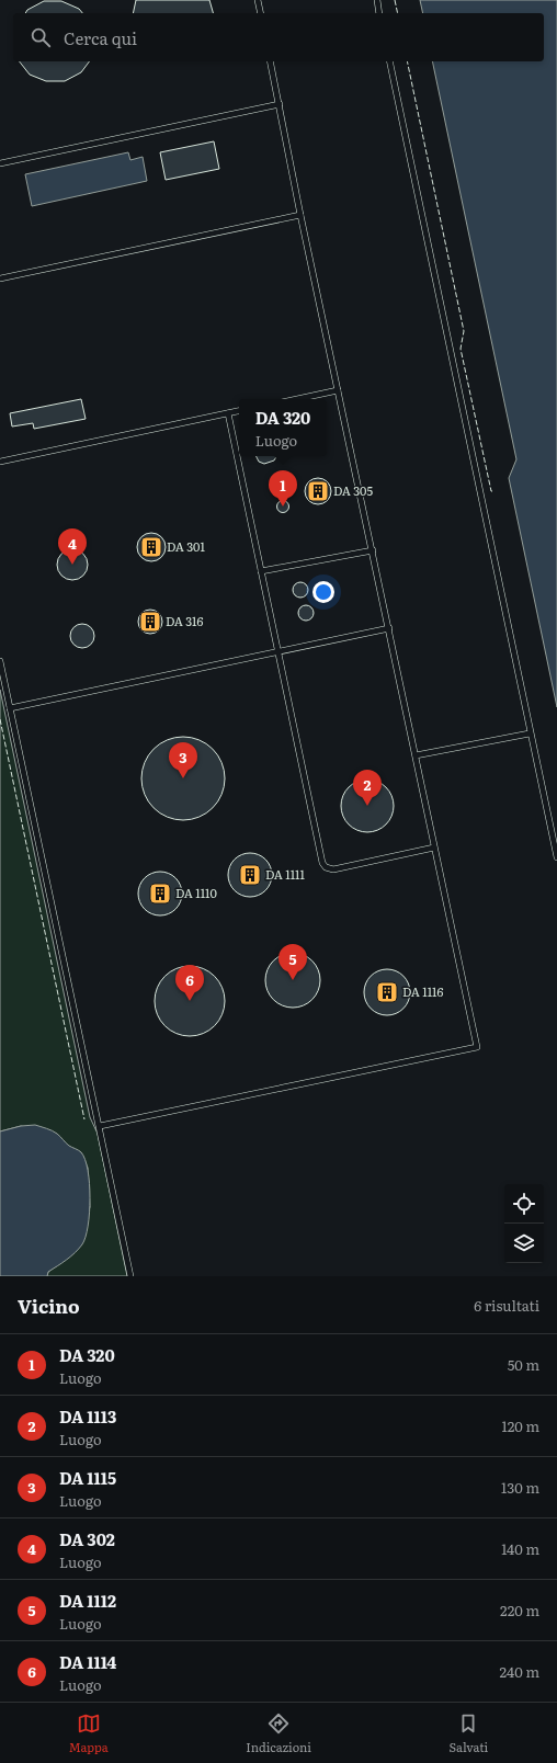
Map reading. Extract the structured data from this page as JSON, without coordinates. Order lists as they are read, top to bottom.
{
  "places": {
    "building": [
      "DA 305",
      "DA 301",
      "DA 316",
      "DA 1111",
      "DA 1110",
      "DA 1116"
    ]
  },
  "page": {
    "search": "Cerca qui",
    "popup": ["DA 320", "Luogo"],
    "pins": [
      "1",
      "4",
      "3",
      "2",
      "5",
      "6"
    ],
    "heading": ["Vicino", "6 risultati"],
    "list": [
      {
        "mark": "1",
        "name": "DA 320",
        "note": "Luogo",
        "value": "50 m"
      },
      {
        "mark": "2",
        "name": "DA 1113",
        "note": "Luogo",
        "value": "120 m"
      },
      {
        "mark": "3",
        "name": "DA 1115",
        "note": "Luogo",
        "value": "130 m"
      },
      {
        "mark": "4",
        "name": "DA 302",
        "note": "Luogo",
        "value": "140 m"
      },
      {
        "mark": "5",
        "name": "DA 1112",
        "note": "Luogo",
        "value": "220 m"
      },
      {
        "mark": "6",
        "name": "DA 1114",
        "note": "Luogo",
        "value": "240 m"
      }
    ],
    "nav": ["Mappa", "Indicazioni", "Salvati"]
  }
}
